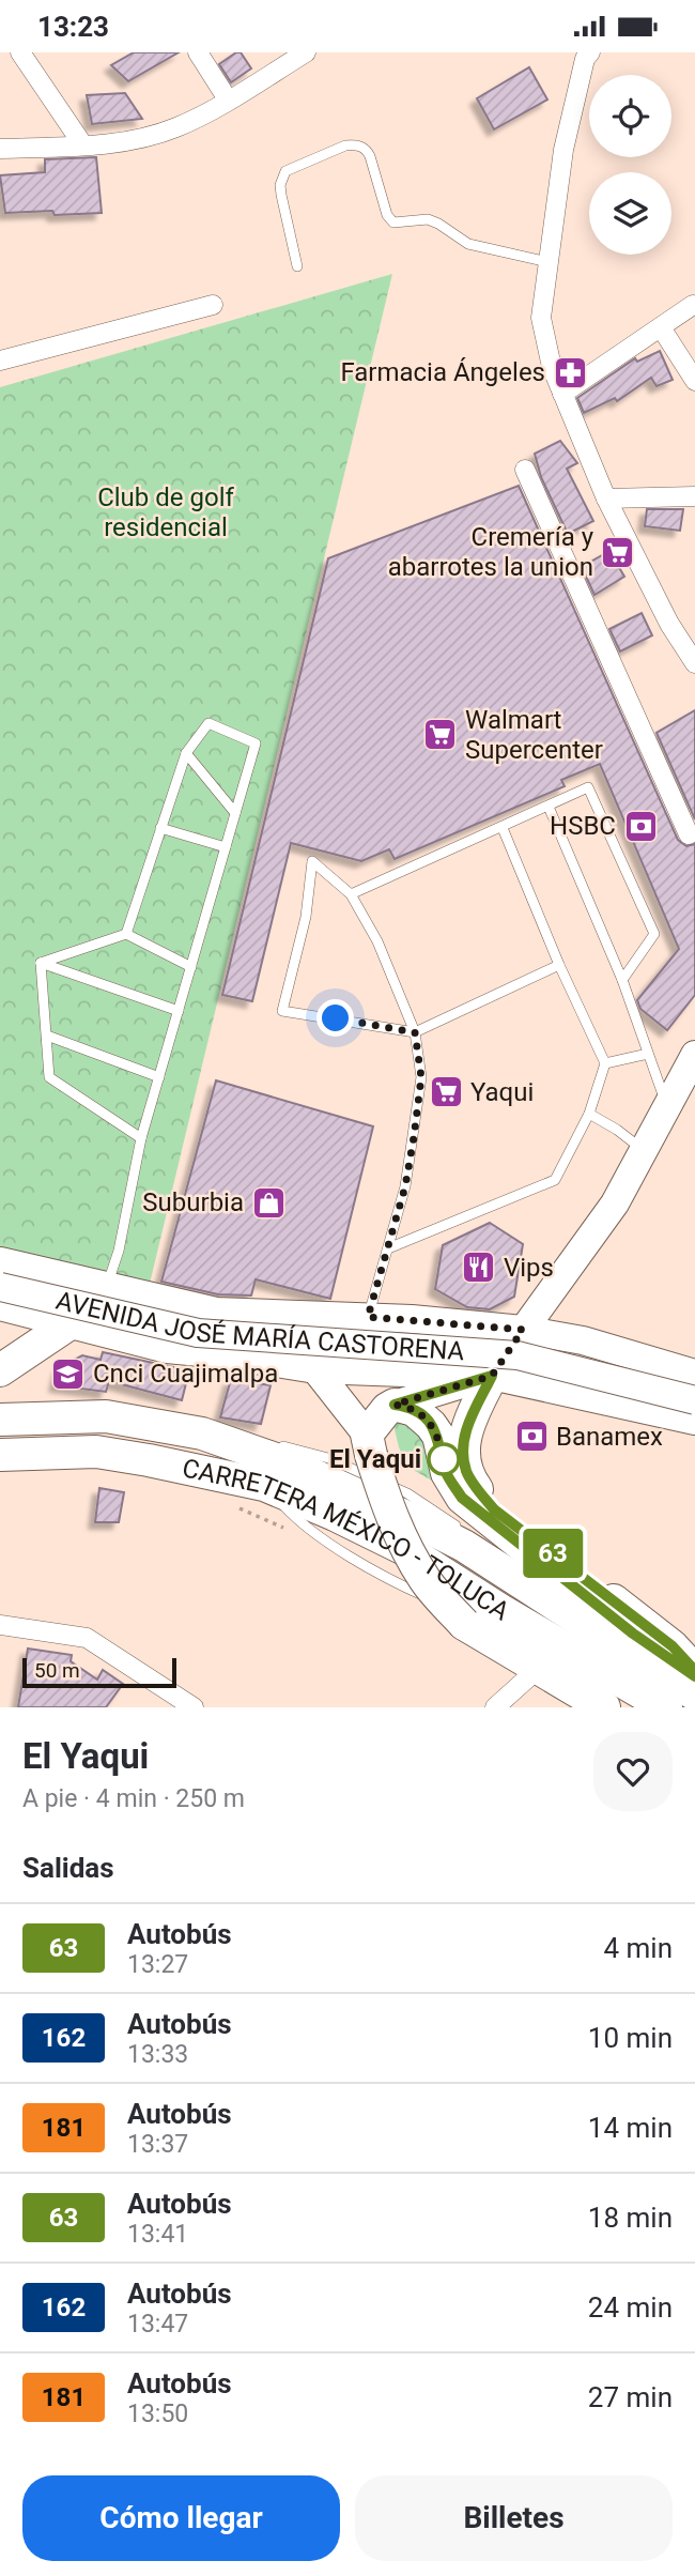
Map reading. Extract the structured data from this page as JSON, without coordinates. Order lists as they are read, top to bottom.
{
  "streets": {
    "main road": ["CARRETERA MÉXICO - TOLUCA"],
    "street": ["AVENIDA JOSÉ MARÍA CASTORENA"]
  },
  "parks": ["Club de golf residencial"],
  "places": {
    "pharmacy": ["Farmacia Ángeles"],
    "supermarket": ["Cremería y abarrotes la union", "Walmart Supercenter", "Yaqui"],
    "bank": ["HSBC", "Banamex"],
    "shop": ["Suburbia"],
    "restaurant": ["Vips"],
    "school or university": ["Cnci Cuajimalpa"],
    "other": ["El Yaqui"]
  },
  "lines": ["bus line 63"],
  "scale_bar": "50 m",
  "page": {
    "status": "13:23",
    "on_map": "63",
    "scale": "50 m",
    "heading": [
      ["El Yaqui", "A pie · 4 min · 250 m"],
      "Salidas"
    ],
    "list": [
      {
        "mark": "63",
        "name": "Autobús",
        "note": "13:27",
        "value": "4 min"
      },
      {
        "mark": "162",
        "name": "Autobús",
        "note": "13:33",
        "value": "10 min"
      },
      {
        "mark": "181",
        "name": "Autobús",
        "note": "13:37",
        "value": "14 min"
      },
      {
        "mark": "63",
        "name": "Autobús",
        "note": "13:41",
        "value": "18 min"
      },
      {
        "mark": "162",
        "name": "Autobús",
        "note": "13:47",
        "value": "24 min"
      },
      {
        "mark": "181",
        "name": "Autobús",
        "note": "13:50",
        "value": "27 min"
      }
    ],
    "buttons": ["Cómo llegar", "Billetes"]
  }
}
